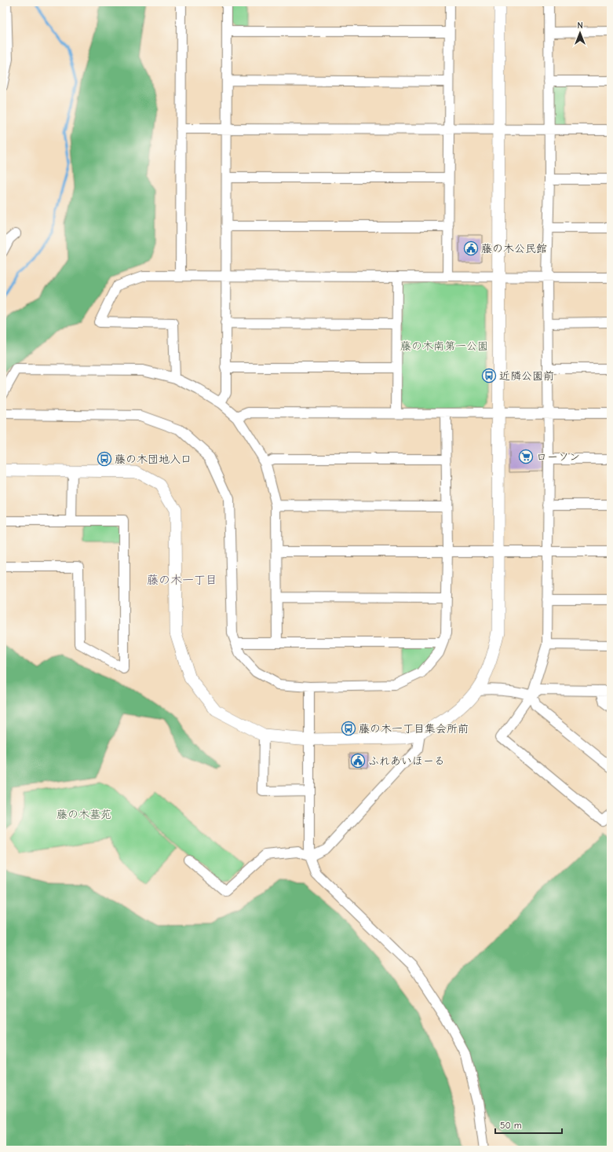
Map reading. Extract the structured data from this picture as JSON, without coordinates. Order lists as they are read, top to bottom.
{
  "districts": ["藤の木一丁目"],
  "parks": ["藤の木南第一公園", "藤の木墓苑"],
  "places": {
    "public building": ["藤の木公民館", "ふれあいほーる"],
    "bus stop": ["近隣公園前", "藤の木団地入口", "藤の木一丁目集会所前"],
    "supermarket": ["ローソン"]
  },
  "scale_bar": "50 m",
  "north": "top"
}
